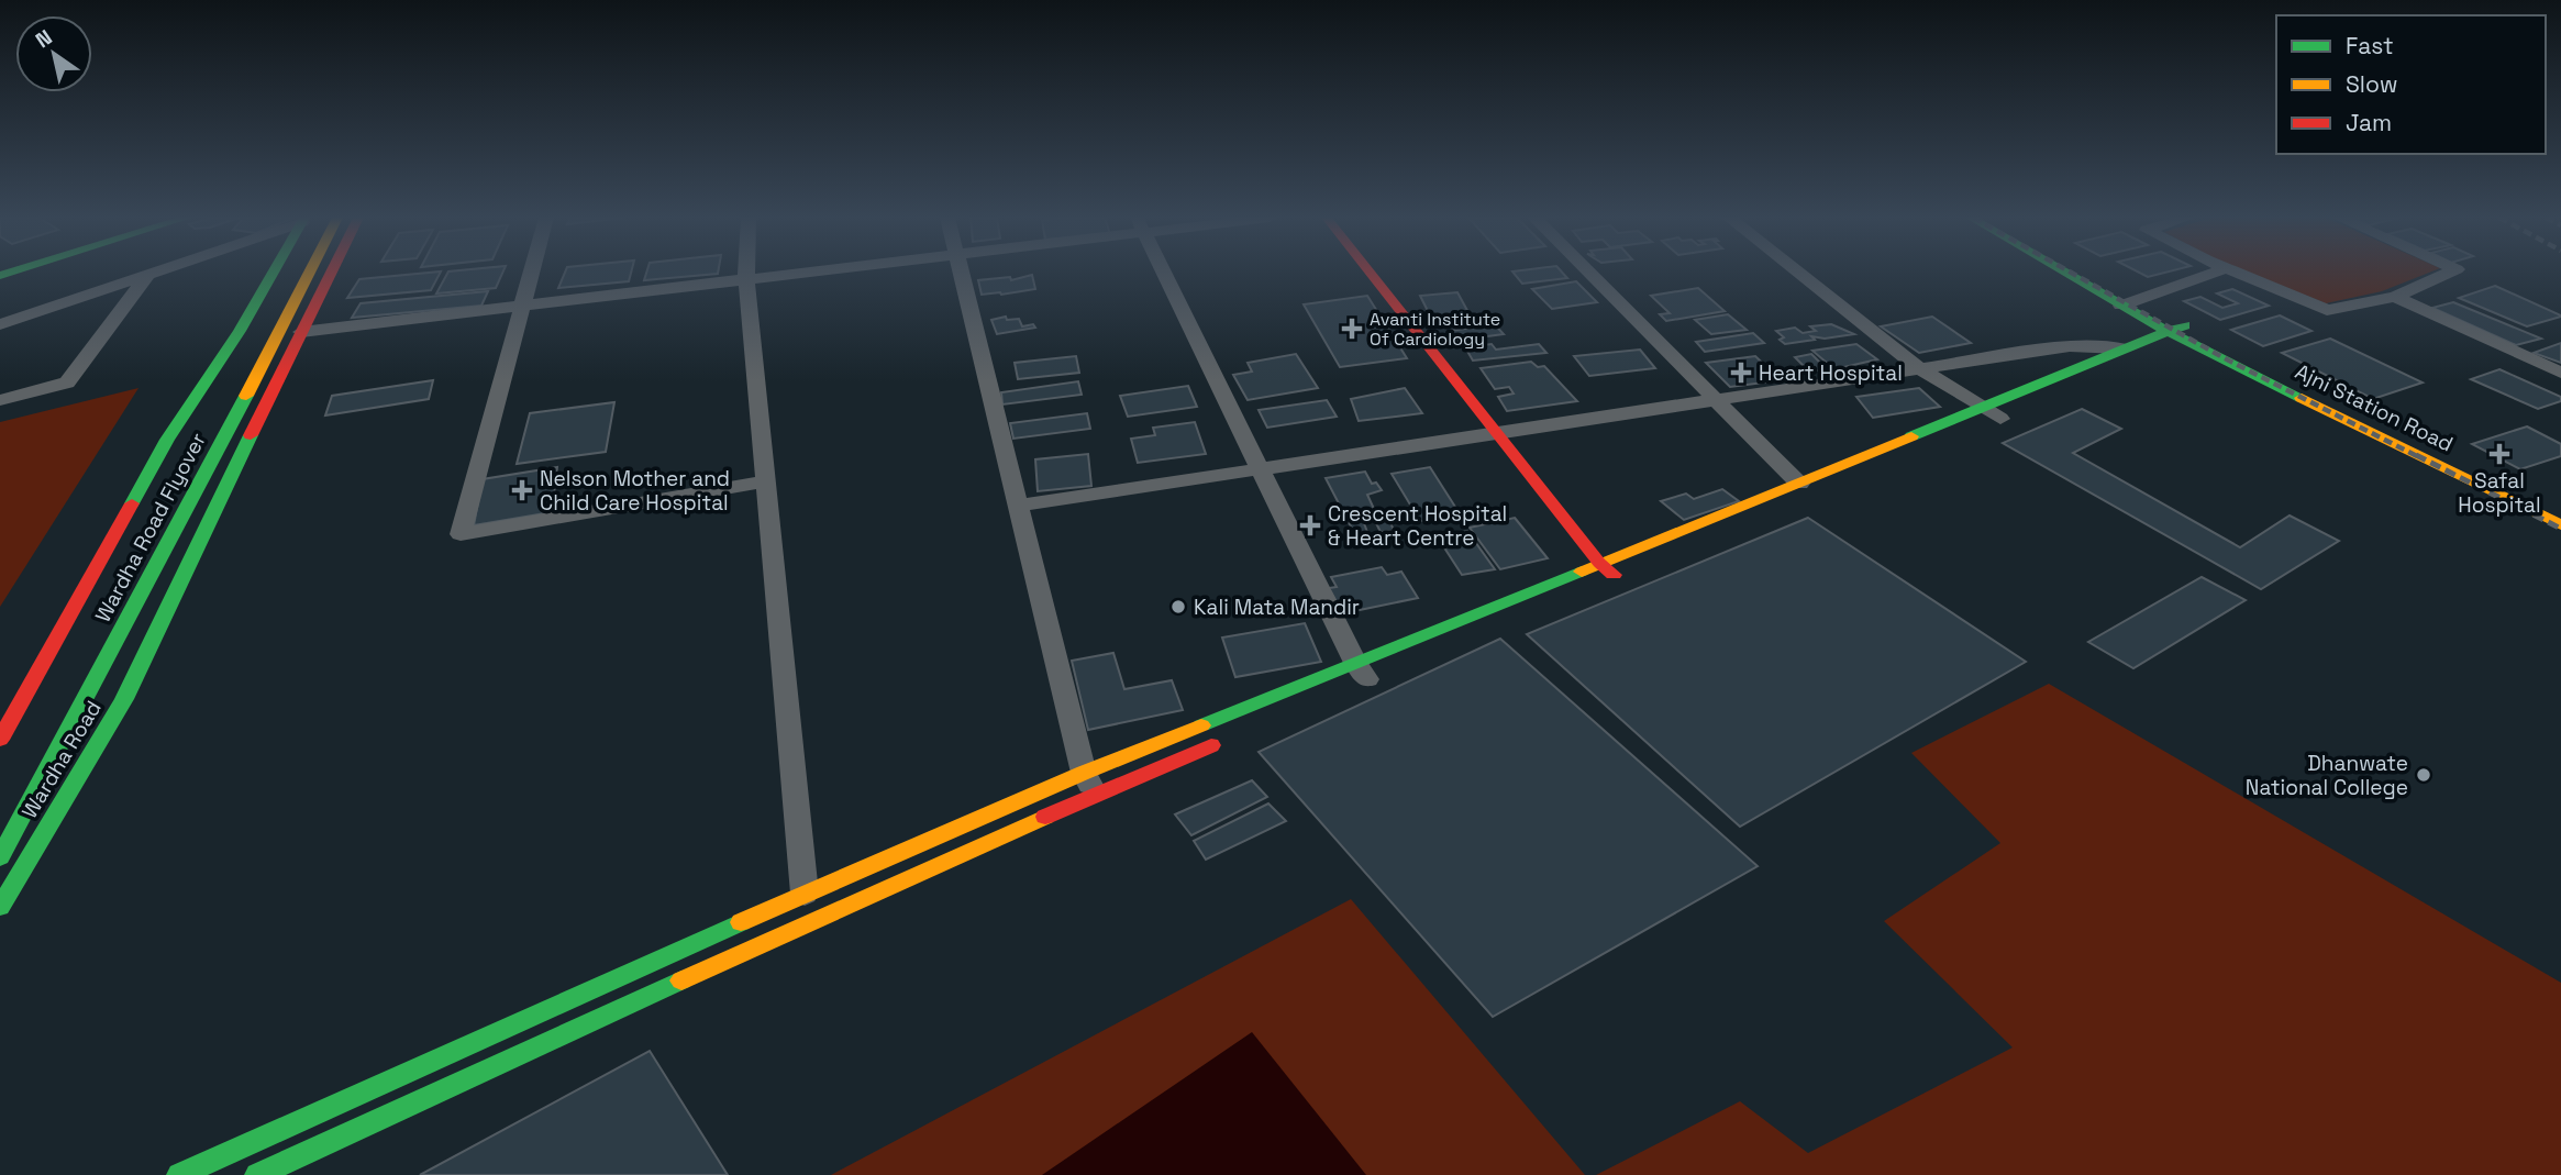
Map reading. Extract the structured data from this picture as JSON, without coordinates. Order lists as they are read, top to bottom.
{
  "streets": {
    "main road": ["Ajni Station Road", "Wardha Road Flyover", "Wardha Road"]
  },
  "places": {
    "health": [
      "Avanti Institute Of Cardiology",
      "Heart Hospital",
      "Safal Hospital",
      "Nelson Mother and Child Care Hospital",
      "Crescent Hospital & Heart Centre"
    ],
    "other": ["Kali Mata Mandir", "Dhanwate National College"]
  },
  "legend": ["Fast", "Slow", "Jam"],
  "north": "top left"
}
